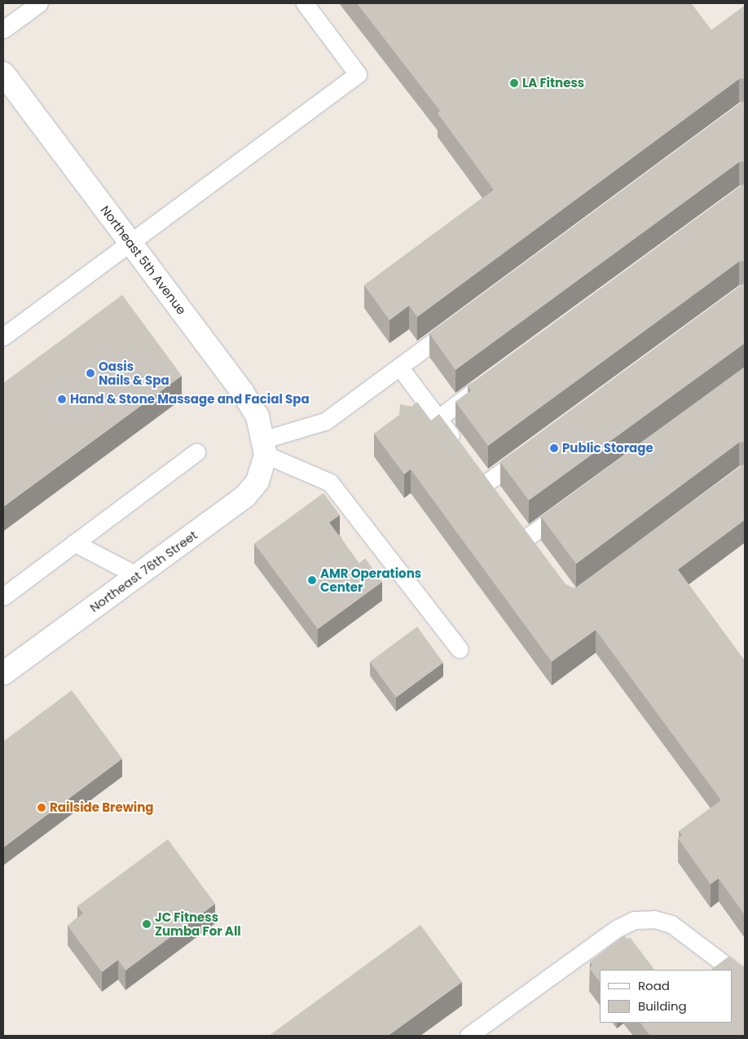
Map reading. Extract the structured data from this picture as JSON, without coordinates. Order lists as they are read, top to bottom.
{
  "streets": {
    "street": ["Northeast 5th Avenue", "Northeast 76th Street"]
  },
  "crossings": [
    ["Northeast 5th Avenue", "Northeast 76th Street"]
  ],
  "places": [
    "LA Fitness",
    "Oasis Nails & Spa",
    "Hand & Stone Massage and Facial Spa",
    "Public Storage",
    "AMR Operations Center",
    "Railside Brewing",
    "JC Fitness Zumba For All"
  ],
  "legend": ["Road", "Building"]
}
